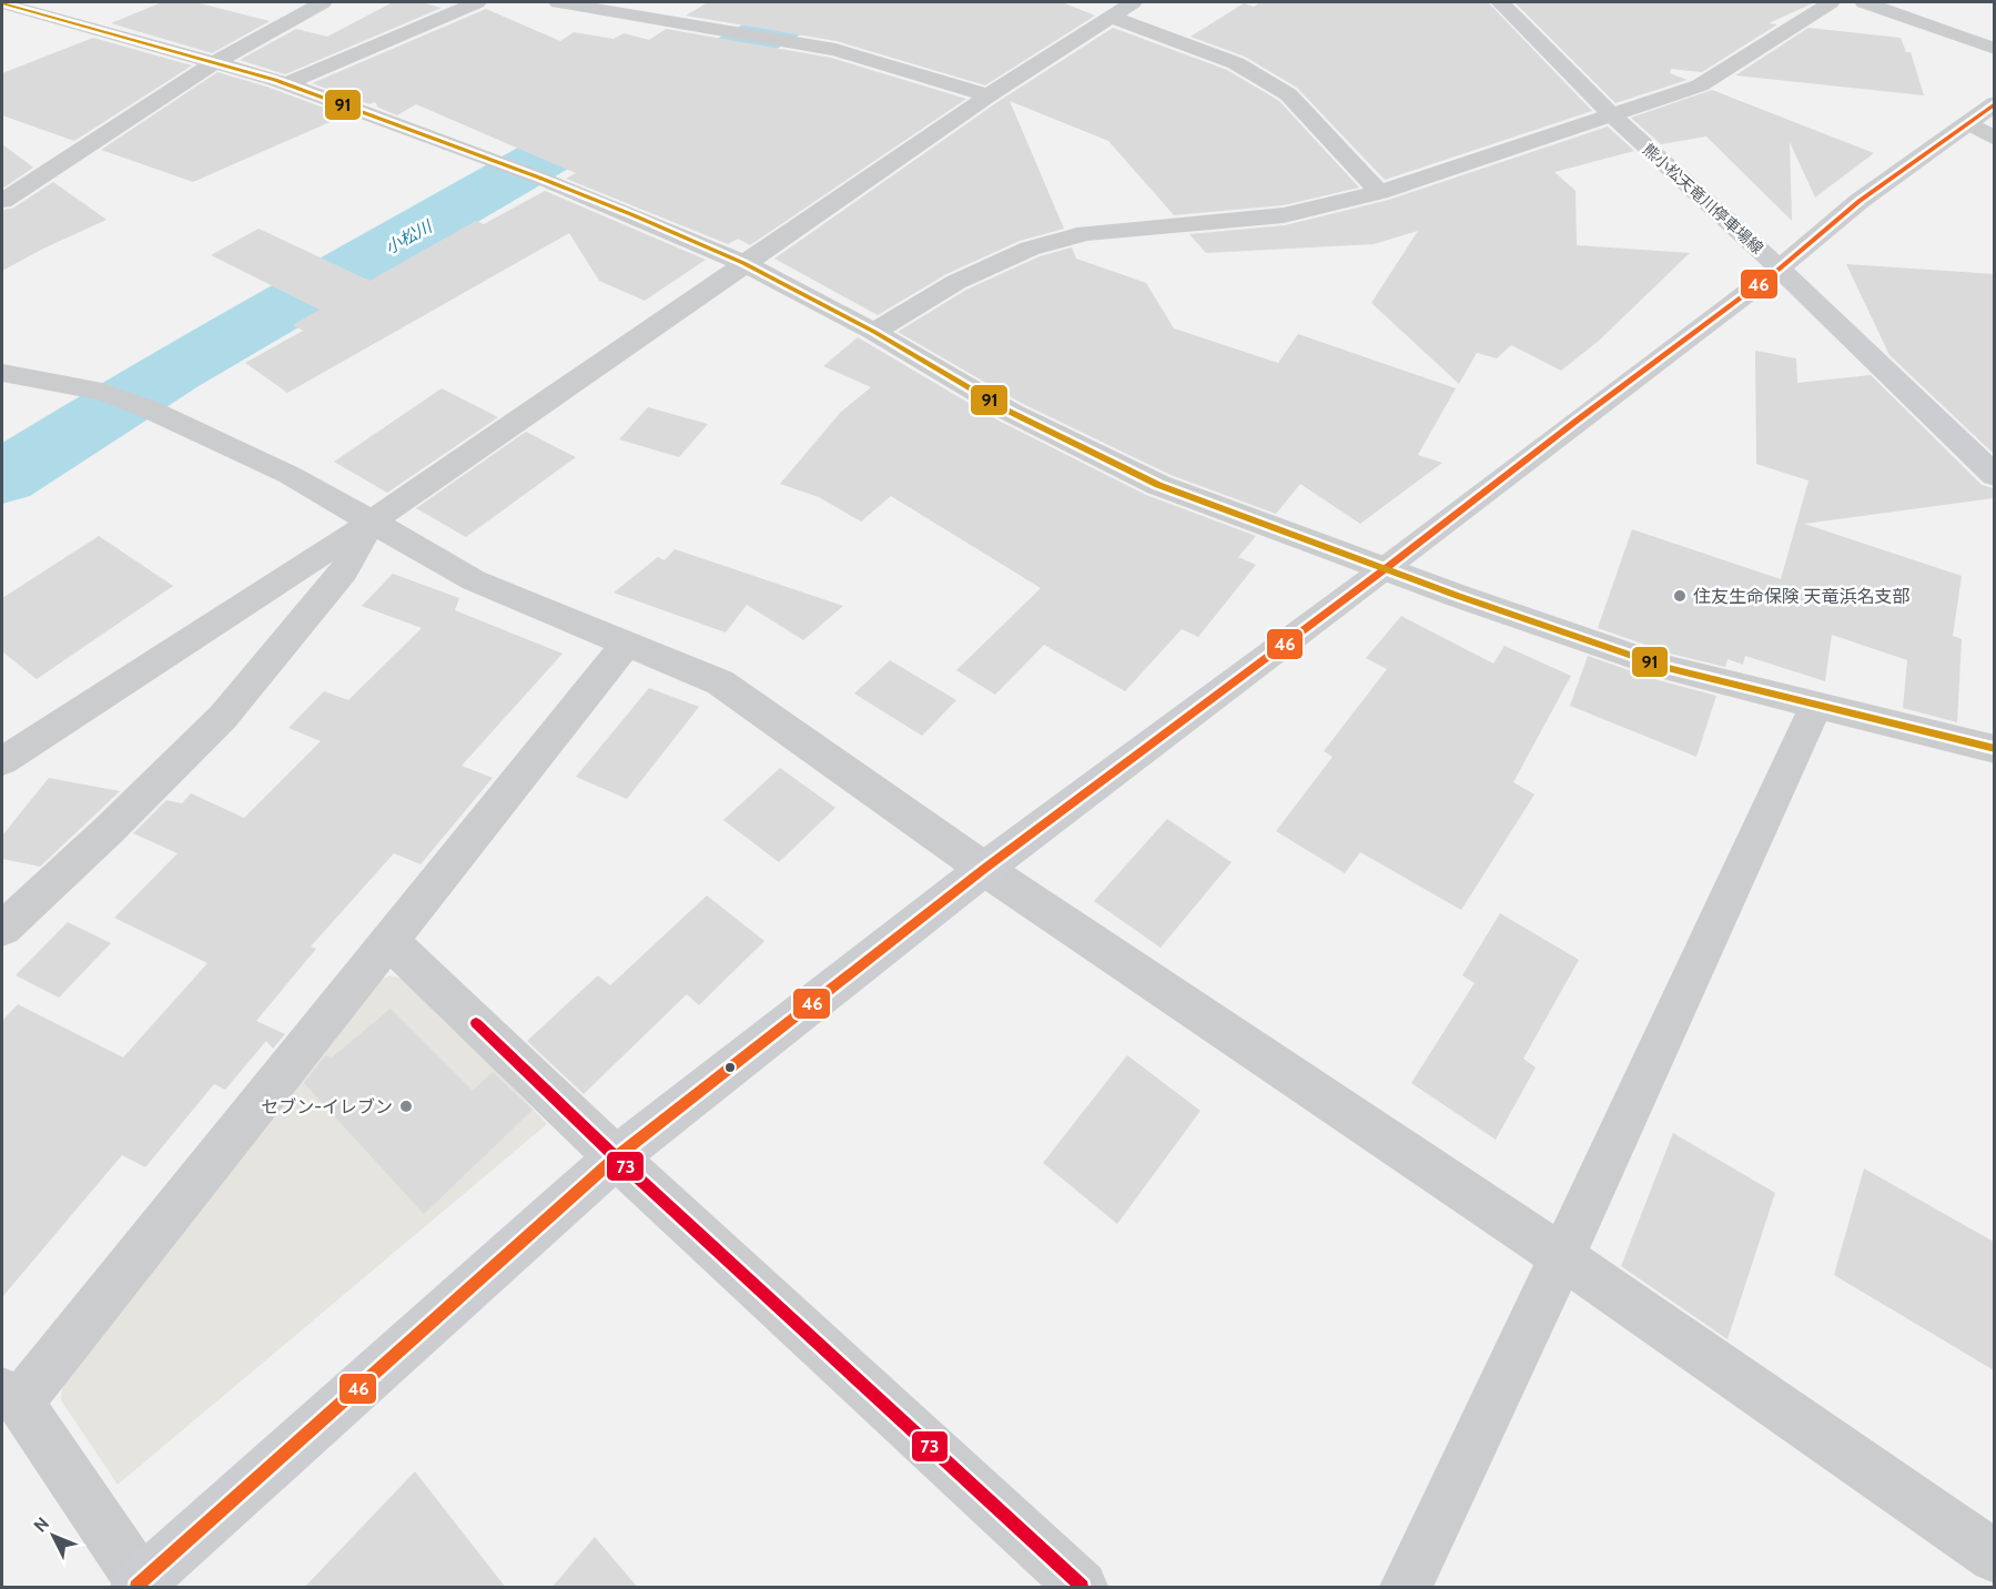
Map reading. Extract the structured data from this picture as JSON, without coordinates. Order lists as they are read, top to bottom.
{
  "streets": {
    "street": ["熊小松天竜川停車場線"]
  },
  "water": ["小松川"],
  "places": ["住友生命保険 天竜浜名支部", "セブン-イレブン"],
  "lines": ["transit line 91", "transit line 46", "transit line 73"],
  "north": "top left"
}
